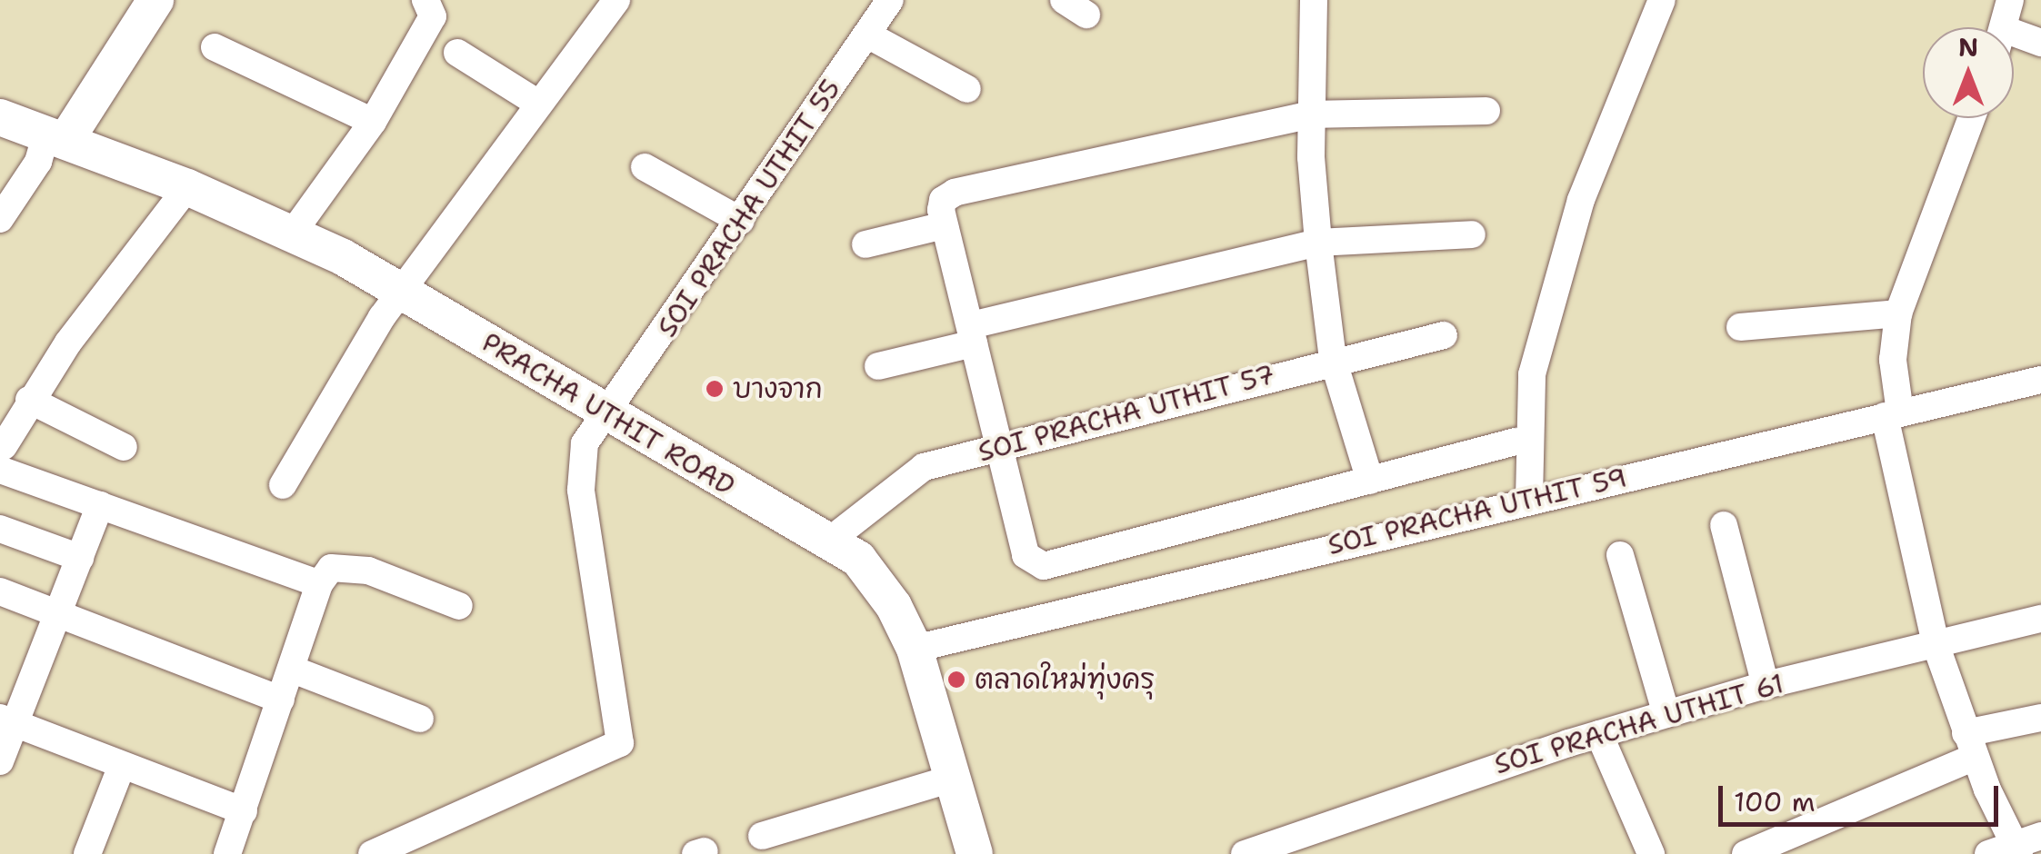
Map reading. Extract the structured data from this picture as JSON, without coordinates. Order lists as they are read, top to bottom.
{
  "streets": {
    "main road": ["PRACHA UTHIT ROAD"],
    "street": [
      "SOI PRACHA UTHIT 55",
      "SOI PRACHA UTHIT 57",
      "SOI PRACHA UTHIT 59",
      "SOI PRACHA UTHIT 61"
    ]
  },
  "crossings": [
    ["SOI PRACHA UTHIT 55", "PRACHA UTHIT ROAD"],
    ["SOI PRACHA UTHIT 57", "PRACHA UTHIT ROAD"],
    ["PRACHA UTHIT ROAD", "SOI PRACHA UTHIT 59"]
  ],
  "places": ["บางจาก", "ตลาดใหม่ทุ่งครุ"],
  "scale_bar": "100 m",
  "north": "top"
}
